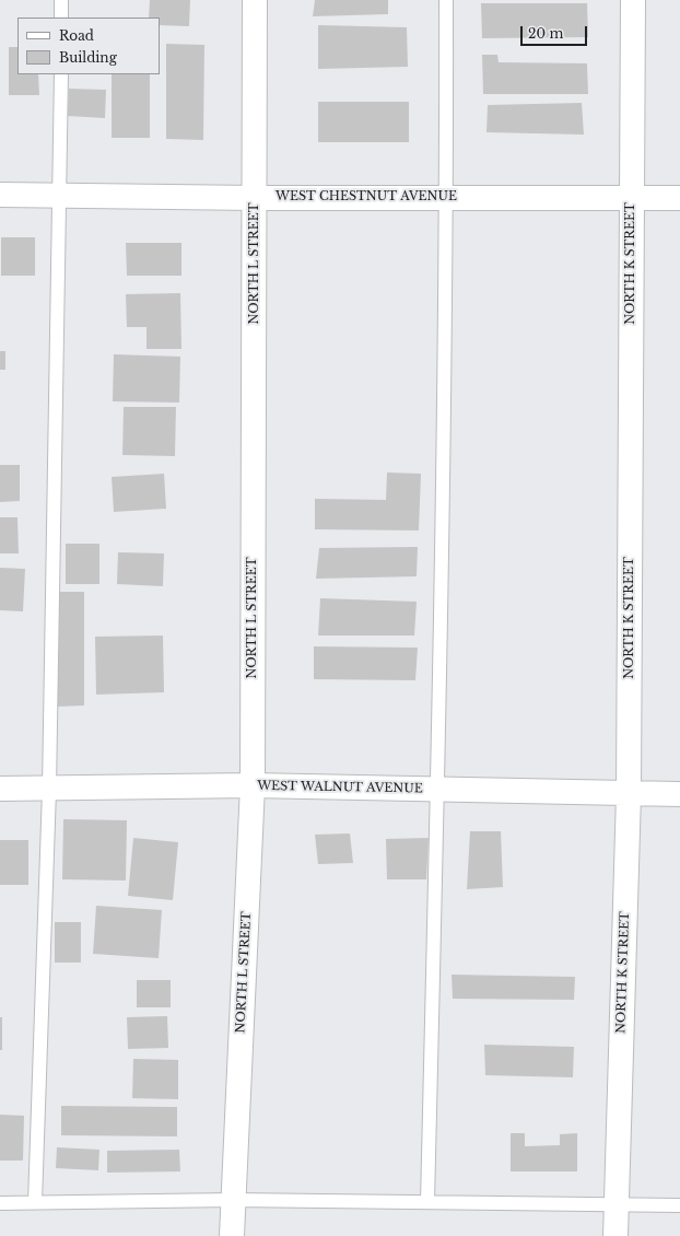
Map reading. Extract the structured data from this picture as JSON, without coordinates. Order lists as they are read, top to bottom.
{
  "streets": {
    "street": [
      "WEST CHESTNUT AVENUE",
      "NORTH L STREET",
      "NORTH K STREET",
      "WEST WALNUT AVENUE"
    ]
  },
  "crossings": [
    ["WEST CHESTNUT AVENUE", "NORTH L STREET"],
    ["WEST CHESTNUT AVENUE", "NORTH K STREET"],
    ["NORTH L STREET", "WEST WALNUT AVENUE"],
    ["NORTH K STREET", "WEST WALNUT AVENUE"]
  ],
  "legend": ["Road", "Building"],
  "scale_bar": "20 m"
}
